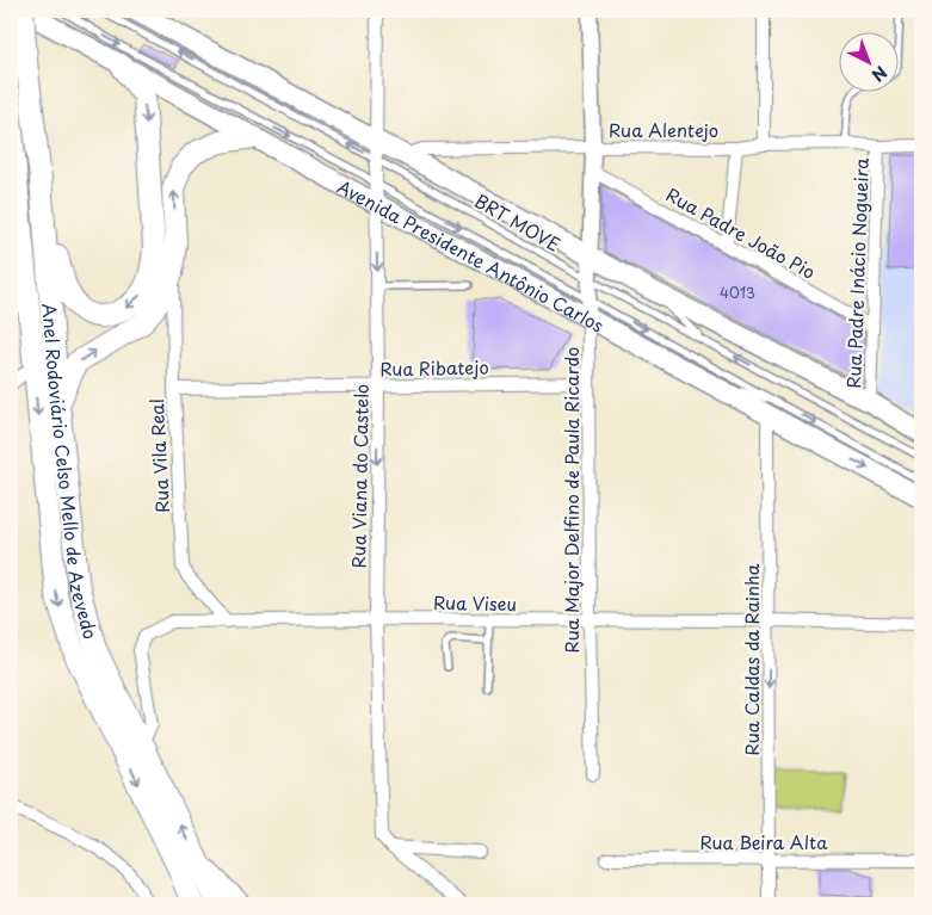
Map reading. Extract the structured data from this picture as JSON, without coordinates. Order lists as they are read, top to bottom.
{
  "streets": {
    "highway": ["Avenida Presidente Antônio Carlos", "Anel Rodoviário Celso Mello de Azevedo"],
    "street": [
      "Rua Alentejo",
      "Rua Padre João Pio",
      "Rua Padre Inácio Nogueira",
      "Rua Ribatejo",
      "Rua Vila Real",
      "Rua Viana do Castelo",
      "Rua Major Delfino de Paula Ricardo",
      "Rua Viseu",
      "Rua Caldas da Rainha",
      "Rua Beira Alta"
    ],
    "lane": ["BRT MOVE"]
  },
  "crossings": [
    ["Rua Alentejo", "Rua Padre Inácio Nogueira"],
    ["Rua Alentejo", "Rua Major Delfino de Paula Ricardo"],
    ["BRT MOVE", "Avenida Presidente Antônio Carlos"],
    ["BRT MOVE", "Rua Viana do Castelo"],
    ["BRT MOVE", "Rua Major Delfino de Paula Ricardo"],
    ["BRT MOVE", "Rua Caldas da Rainha"],
    ["Rua Padre João Pio", "Rua Padre Inácio Nogueira"],
    ["Rua Padre João Pio", "Rua Major Delfino de Paula Ricardo"],
    ["Avenida Presidente Antônio Carlos", "Anel Rodoviário Celso Mello de Azevedo"],
    ["Avenida Presidente Antônio Carlos", "Rua Viana do Castelo"],
    ["Avenida Presidente Antônio Carlos", "Rua Major Delfino de Paula Ricardo"],
    ["Avenida Presidente Antônio Carlos", "Rua Caldas da Rainha"],
    ["Rua Ribatejo", "Rua Vila Real"],
    ["Rua Ribatejo", "Rua Viana do Castelo"],
    ["Rua Ribatejo", "Rua Major Delfino de Paula Ricardo"],
    ["Rua Vila Real", "Rua Viseu"],
    ["Anel Rodoviário Celso Mello de Azevedo", "Rua Viseu"],
    ["Rua Viana do Castelo", "Rua Viseu"],
    ["Rua Major Delfino de Paula Ricardo", "Rua Viseu"],
    ["Rua Viseu", "Rua Caldas da Rainha"],
    ["Rua Caldas da Rainha", "Rua Beira Alta"]
  ],
  "one_way": ["Rua Viana do Castelo", "Rua Caldas da Rainha"],
  "house_numbers": ["4013"],
  "north": "bottom right"
}
